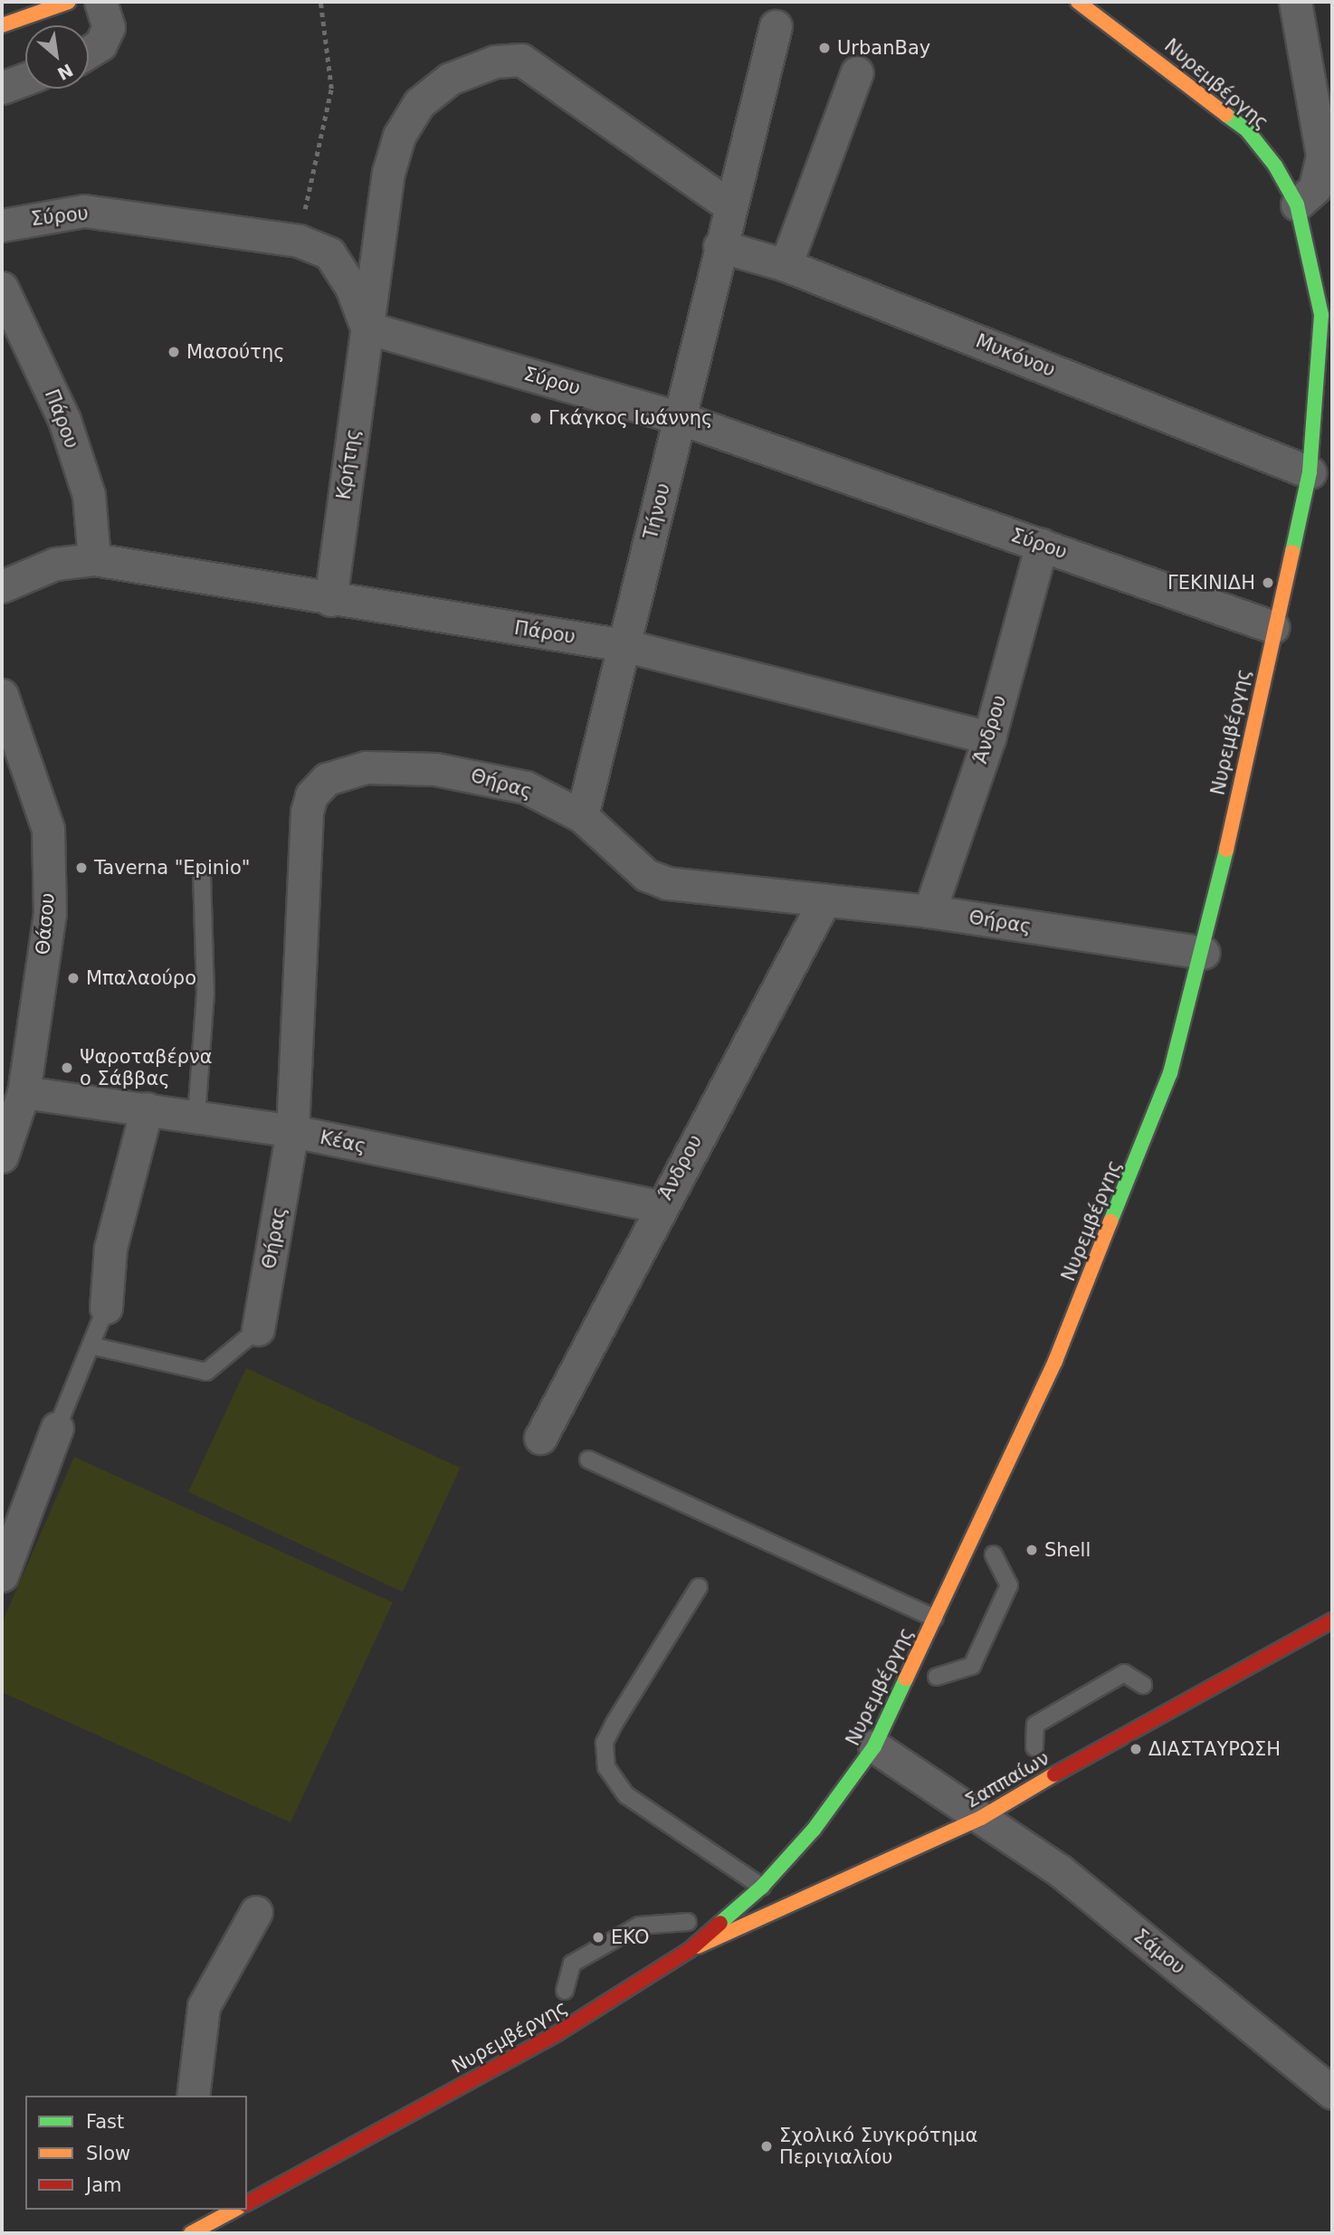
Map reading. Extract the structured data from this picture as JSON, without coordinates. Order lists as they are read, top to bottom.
{
  "streets": {
    "main road": ["Νυρεμβέργης", "Σαππαίων"],
    "street": [
      "Σύρου",
      "Μυκόνου",
      "Πάρου",
      "Κρήτης",
      "Τήνου",
      "Άνδρου",
      "Θήρας",
      "Θάσου",
      "Κέας",
      "Σάμου"
    ]
  },
  "crossings": [
    ["Νυρεμβέργης", "Σύρου"],
    ["Νυρεμβέργης", "Μυκόνου"],
    ["Νυρεμβέργης", "Θήρας"],
    ["Νυρεμβέργης", "Σαππαίων"],
    ["Νυρεμβέργης", "Σάμου"],
    ["Σύρου", "Κρήτης"],
    ["Σύρου", "Τήνου"],
    ["Σύρου", "Άνδρου"],
    ["Μυκόνου", "Τήνου"],
    ["Πάρου", "Κρήτης"],
    ["Πάρου", "Τήνου"],
    ["Πάρου", "Άνδρου"],
    ["Τήνου", "Θήρας"],
    ["Άνδρου", "Θήρας"],
    ["Άνδρου", "Κέας"],
    ["Θήρας", "Κέας"],
    ["Θάσου", "Κέας"],
    ["Σαππαίων", "Σάμου"]
  ],
  "places": [
    "UrbanBay",
    "Μασούτης",
    "Γκάγκος Ιωάννης",
    "ΓΕΚΙΝΙΔΗ",
    "Taverna \"Epinio\"",
    "Μπαλαούρο",
    "Ψαροταβέρνα ο Σάββας",
    "Shell",
    "ΔΙΑΣΤΑΥΡΩΣΗ",
    "EKO",
    "Σχολικό Συγκρότημα Περιγιαλίου"
  ],
  "legend": ["Fast", "Slow", "Jam"],
  "north": "bottom right"
}
